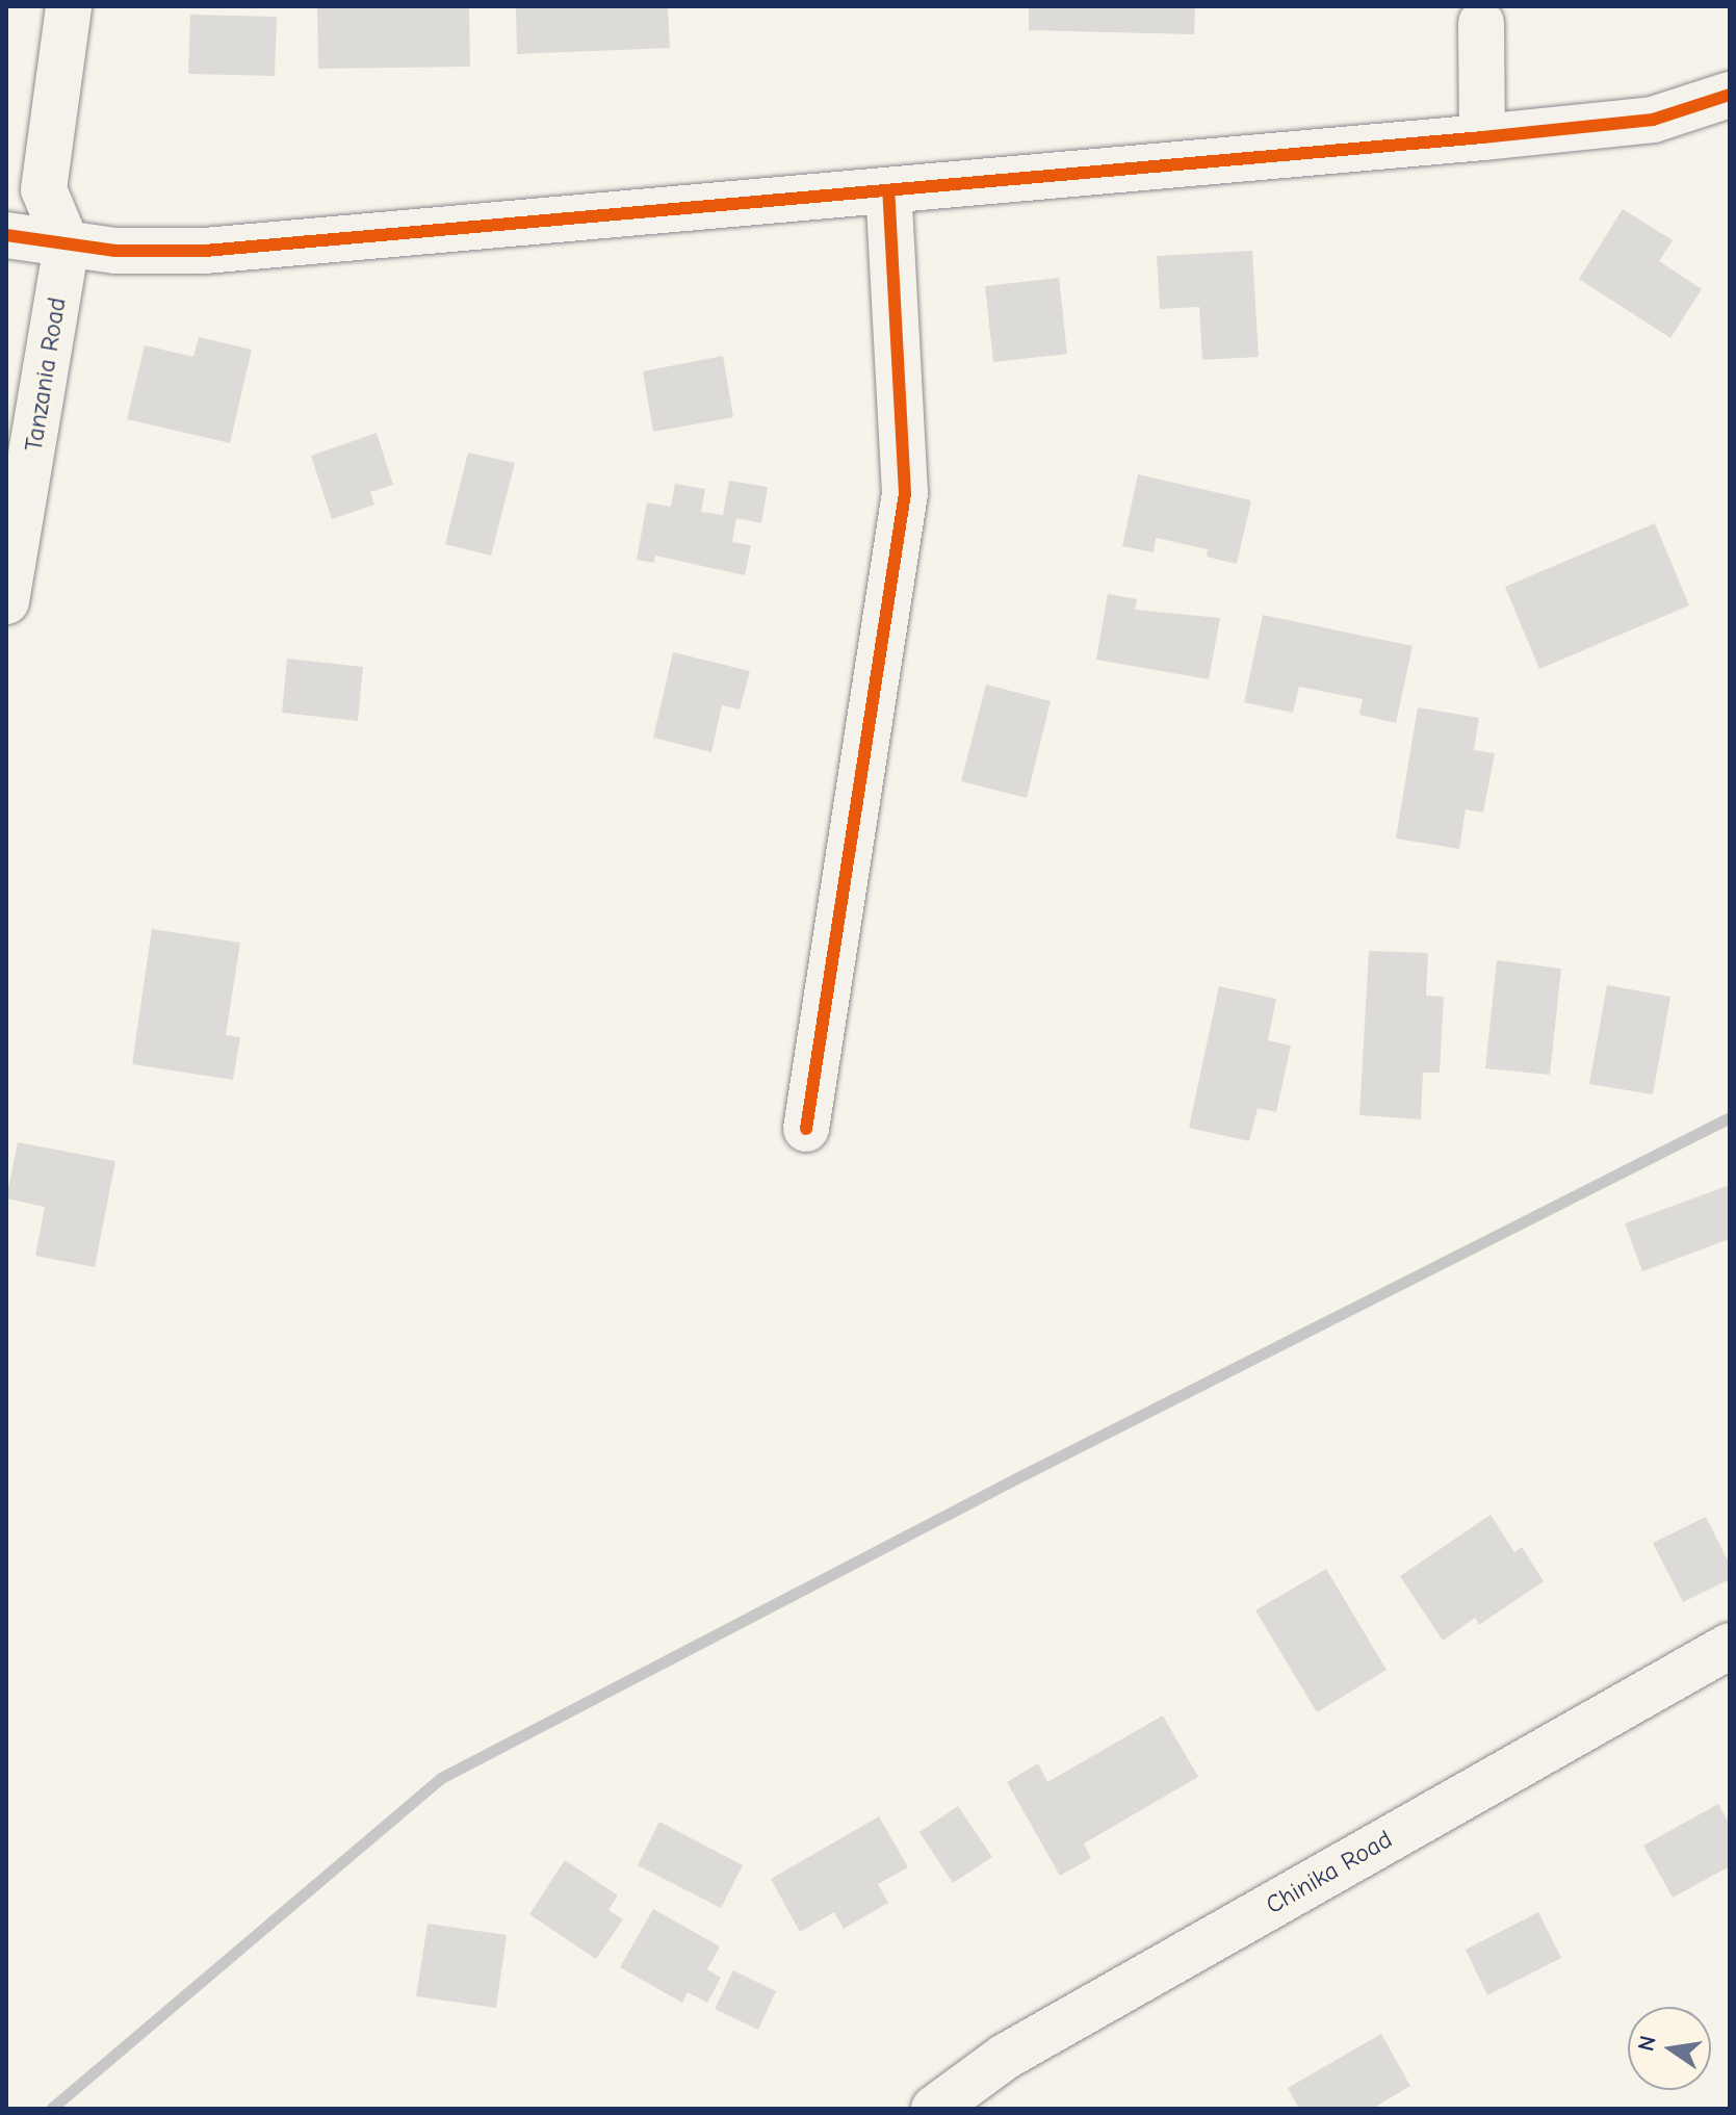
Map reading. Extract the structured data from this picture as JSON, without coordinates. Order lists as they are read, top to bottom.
{
  "streets": {
    "street": ["Tanzania Road", "Chinika Road"]
  },
  "north": "left"
}
